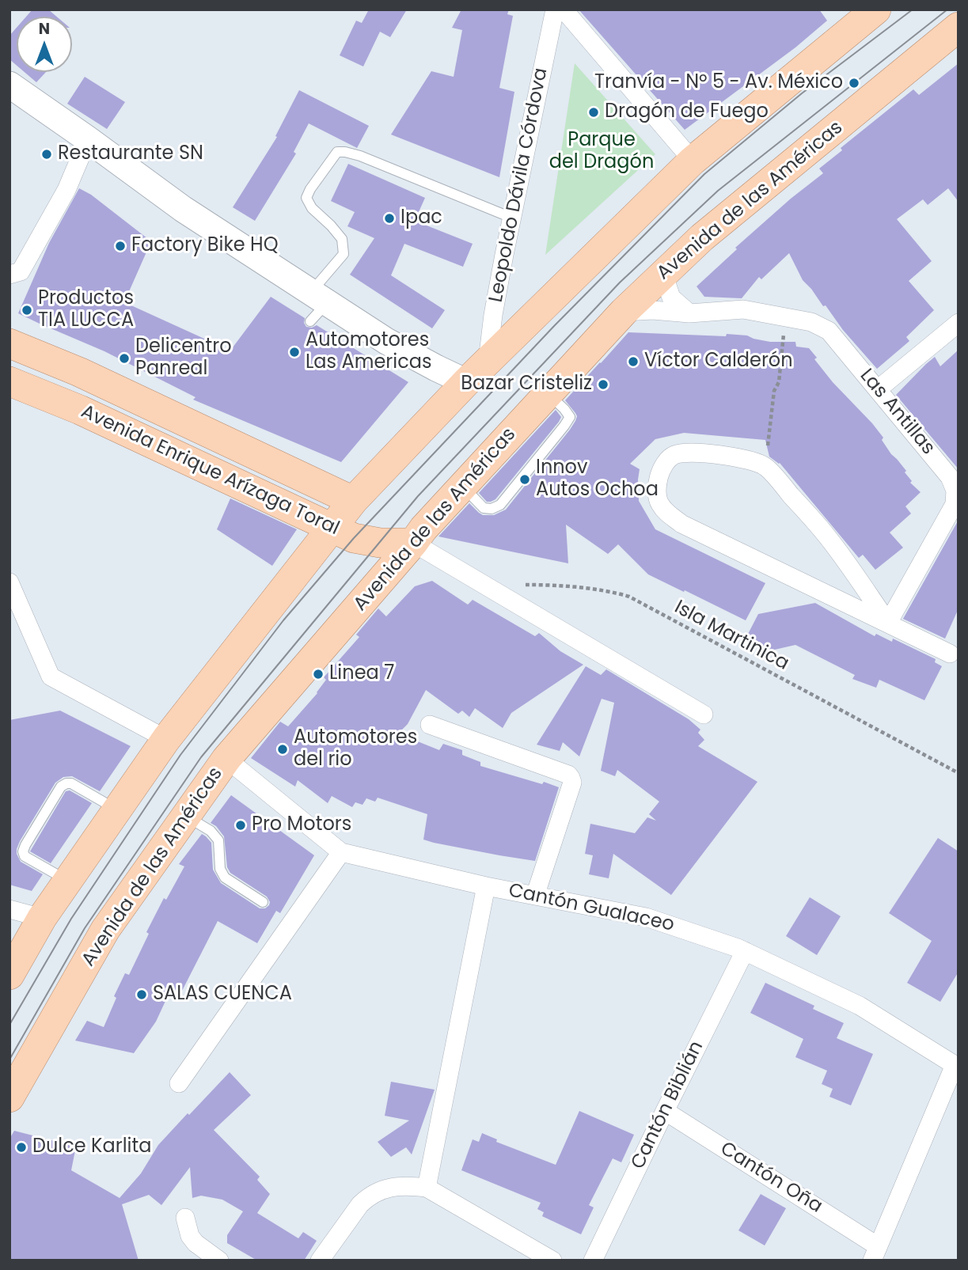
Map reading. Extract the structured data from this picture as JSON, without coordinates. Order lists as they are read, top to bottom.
{
  "streets": {
    "main road": ["Avenida de las Américas", "Avenida Enrique Arízaga Toral"],
    "street": [
      "Leopoldo Dávila Córdova",
      "Las Antillas",
      "Cantón Gualaceo",
      "Cantón Biblián",
      "Cantón Oña"
    ],
    "path": ["Isla Martinica"]
  },
  "crossings": [
    ["Avenida de las Américas", "Las Antillas"],
    ["Avenida de las Américas", "Avenida Enrique Arízaga Toral"],
    ["Avenida de las Américas", "Cantón Gualaceo"],
    ["Cantón Gualaceo", "Cantón Biblián"],
    ["Cantón Biblián", "Cantón Oña"]
  ],
  "parks": ["Parque del Dragón"],
  "places": [
    "Tranvía - Nº 5 - Av. México",
    "Dragón de Fuego",
    "Restaurante SN",
    "Ipac",
    "Factory Bike HQ",
    "Productos TIA LUCCA",
    "Automotores Las Americas",
    "Delicentro Panreal",
    "Víctor Calderón",
    "Bazar Cristeliz",
    "Innov Autos Ochoa",
    "Linea 7",
    "Automotores del rio",
    "Pro Motors",
    "SALAS CUENCA",
    "Dulce Karlita"
  ],
  "north": "top"
}
